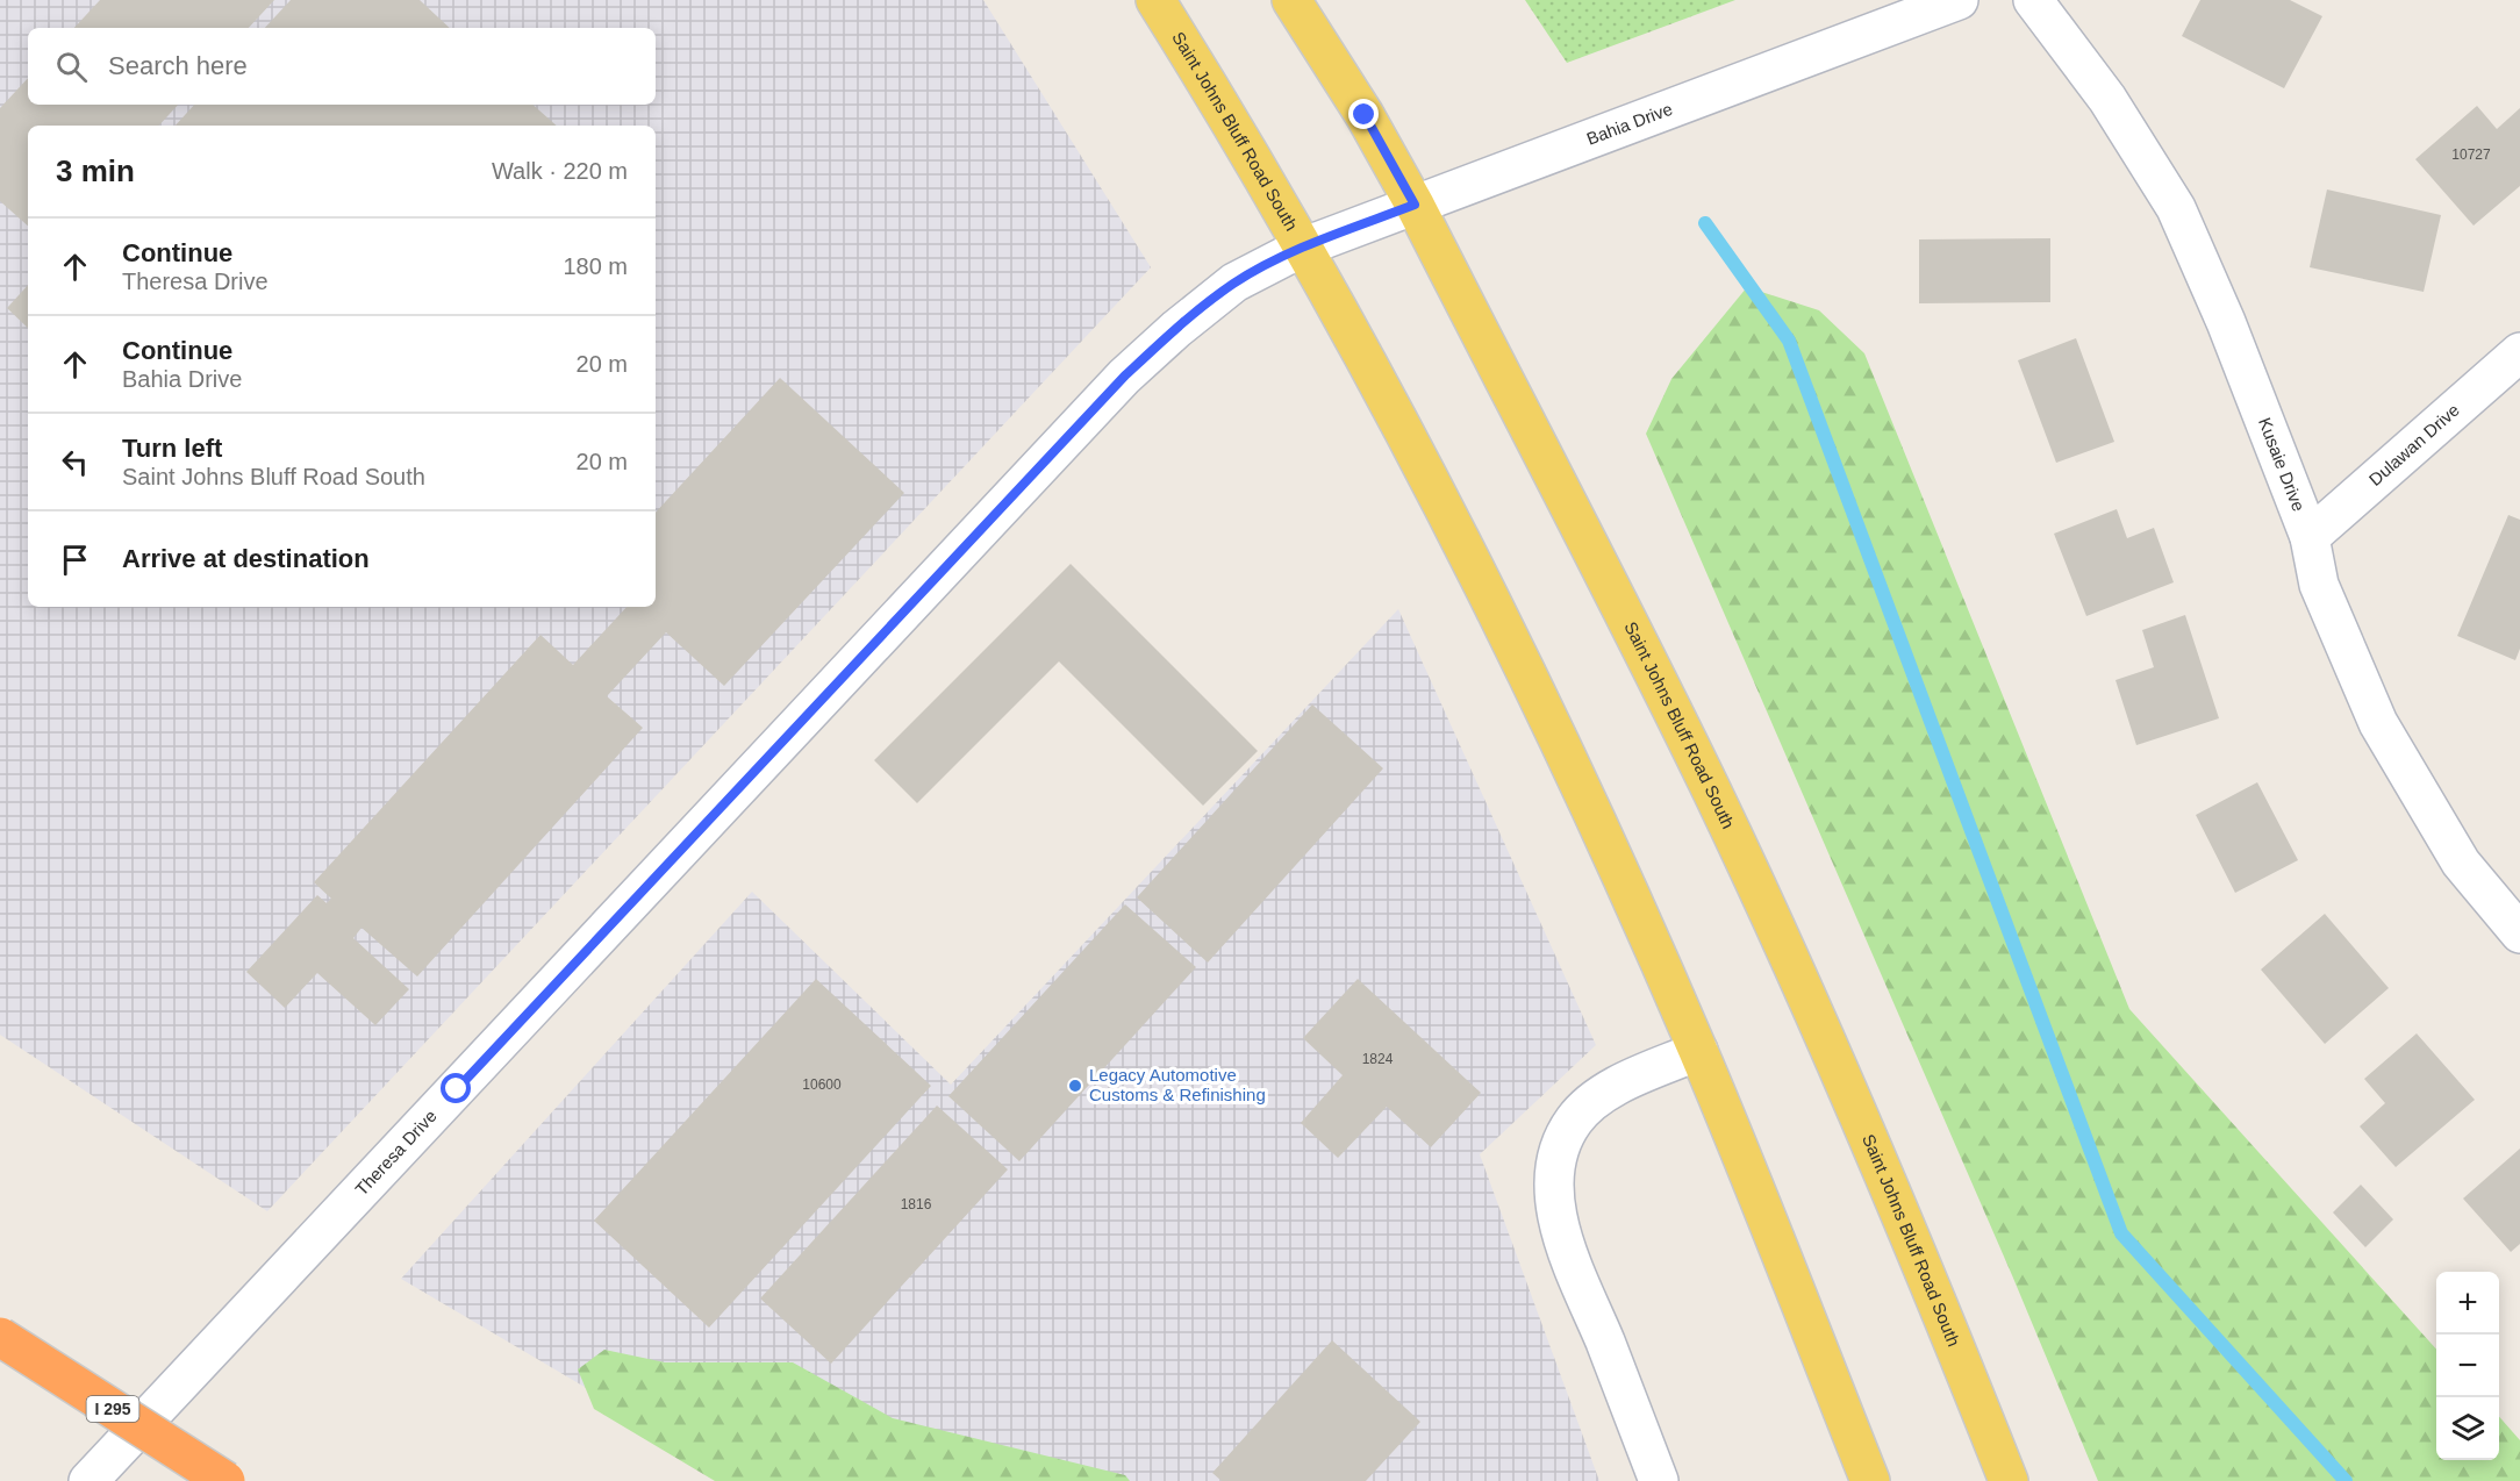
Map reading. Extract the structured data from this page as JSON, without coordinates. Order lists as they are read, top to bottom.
{
  "streets": {
    "highway": ["I 295"],
    "main road": ["Saint Johns Bluff Road South"],
    "street": [
      "Bahia Drive",
      "Dulawan Drive",
      "Kusaie Drive",
      "Theresa Drive"
    ]
  },
  "crossings": [
    ["Bahia Drive", "Saint Johns Bluff Road South"],
    ["Bahia Drive", "Theresa Drive"],
    ["Saint Johns Bluff Road South", "Theresa Drive"],
    ["Dulawan Drive", "Kusaie Drive"]
  ],
  "places": ["Legacy Automotive Customs & Refinishing"],
  "house_numbers": [
    "10727",
    "1824",
    "10600",
    "1816"
  ],
  "page": {
    "search": "Search here",
    "heading": ["3 min", "Walk · 220 m"],
    "list": [
      ["Continue", "Theresa Drive", "180 m"],
      ["Continue", "Bahia Drive", "20 m"],
      ["Turn left", "Saint Johns Bluff Road South", "20 m"],
      "Arrive at destination"
    ],
    "map_buttons": ["+", "−"]
  }
}
